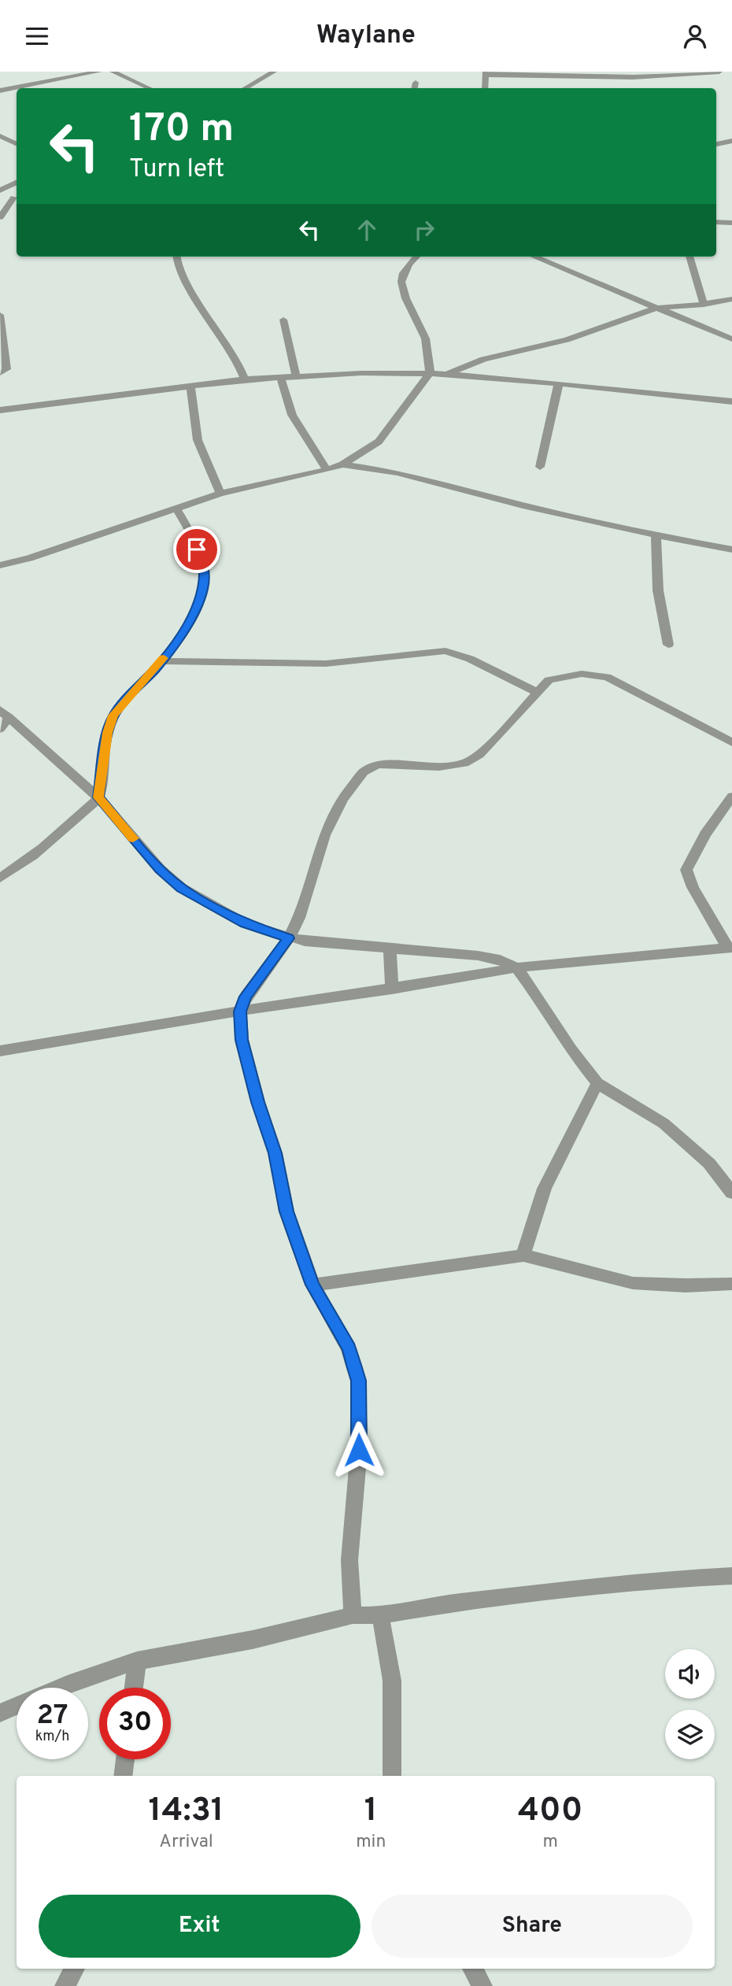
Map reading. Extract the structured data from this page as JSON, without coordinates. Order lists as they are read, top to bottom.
{
  "page": {
    "header": "Waylane",
    "turn": ["170 m", "Turn left"],
    "speed": "27 km/h",
    "limit": "30",
    "eta": [
      "14:31",
      "Arrival",
      "1",
      "min",
      "400",
      "m"
    ],
    "buttons": ["Exit", "Share"]
  }
}
